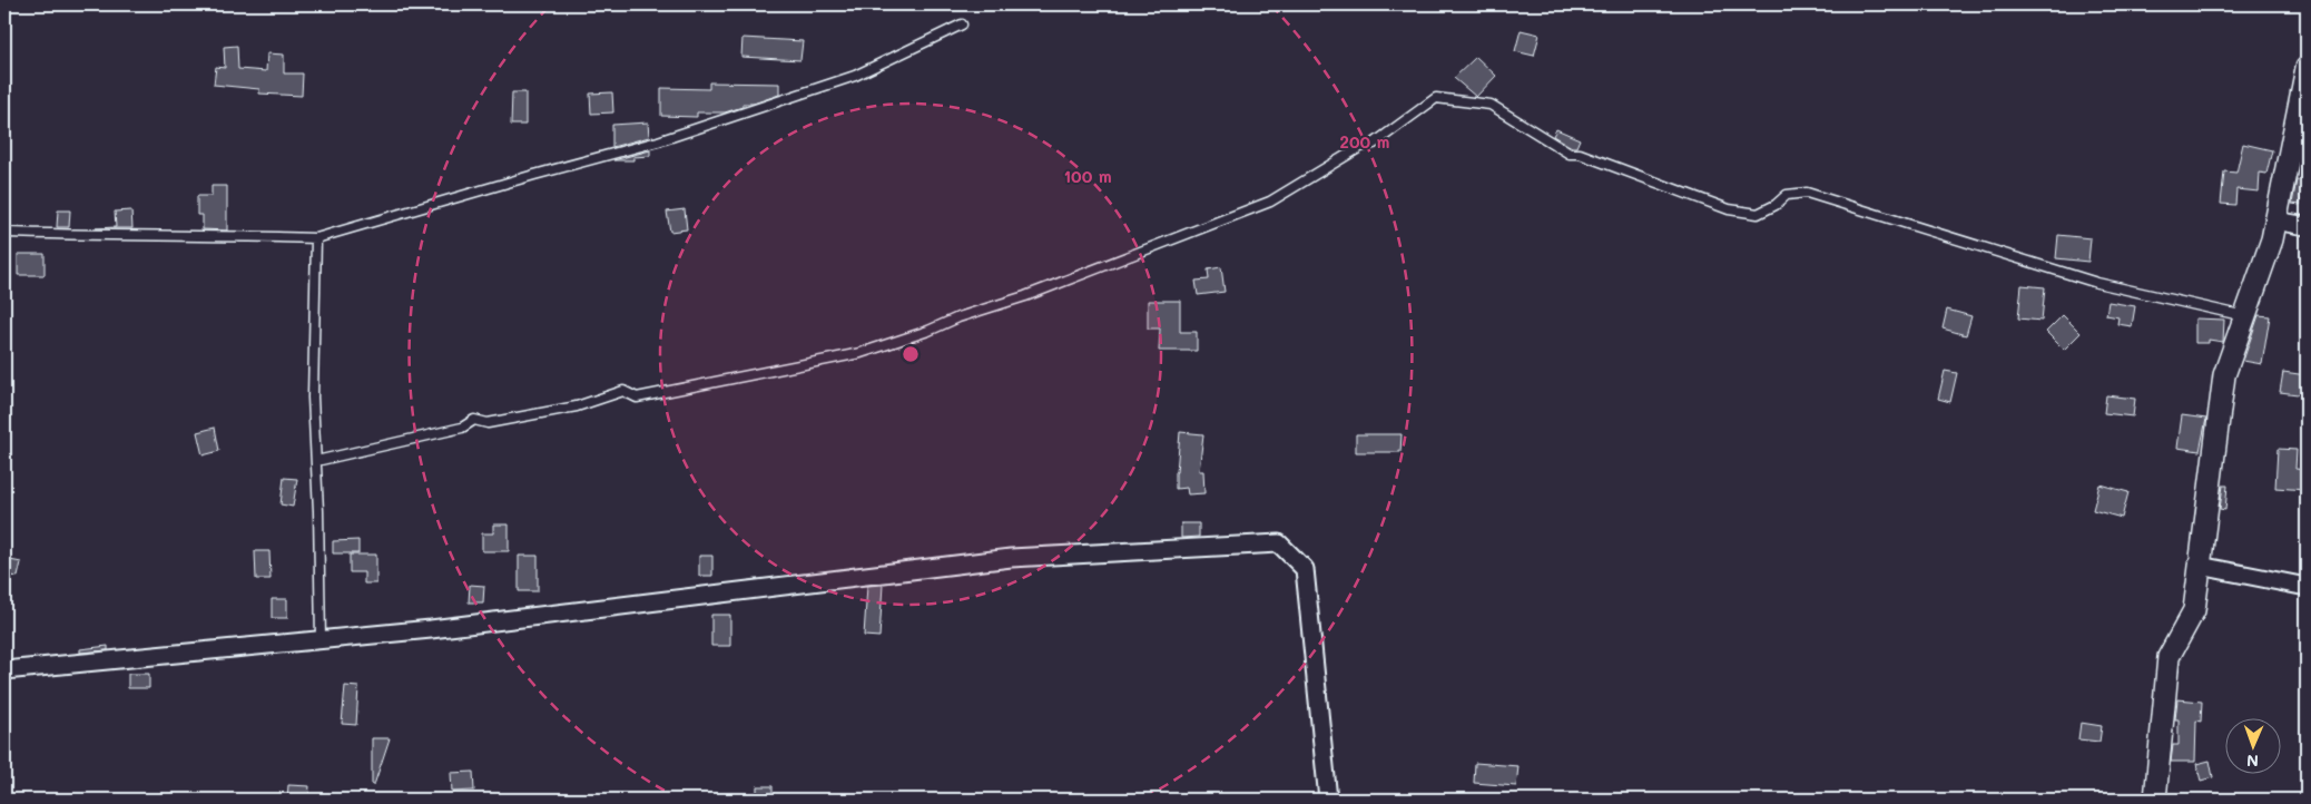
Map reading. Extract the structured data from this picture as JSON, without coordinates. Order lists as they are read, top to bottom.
{
  "north": "bottom",
  "rings": ["200 m", "100 m"]
}
